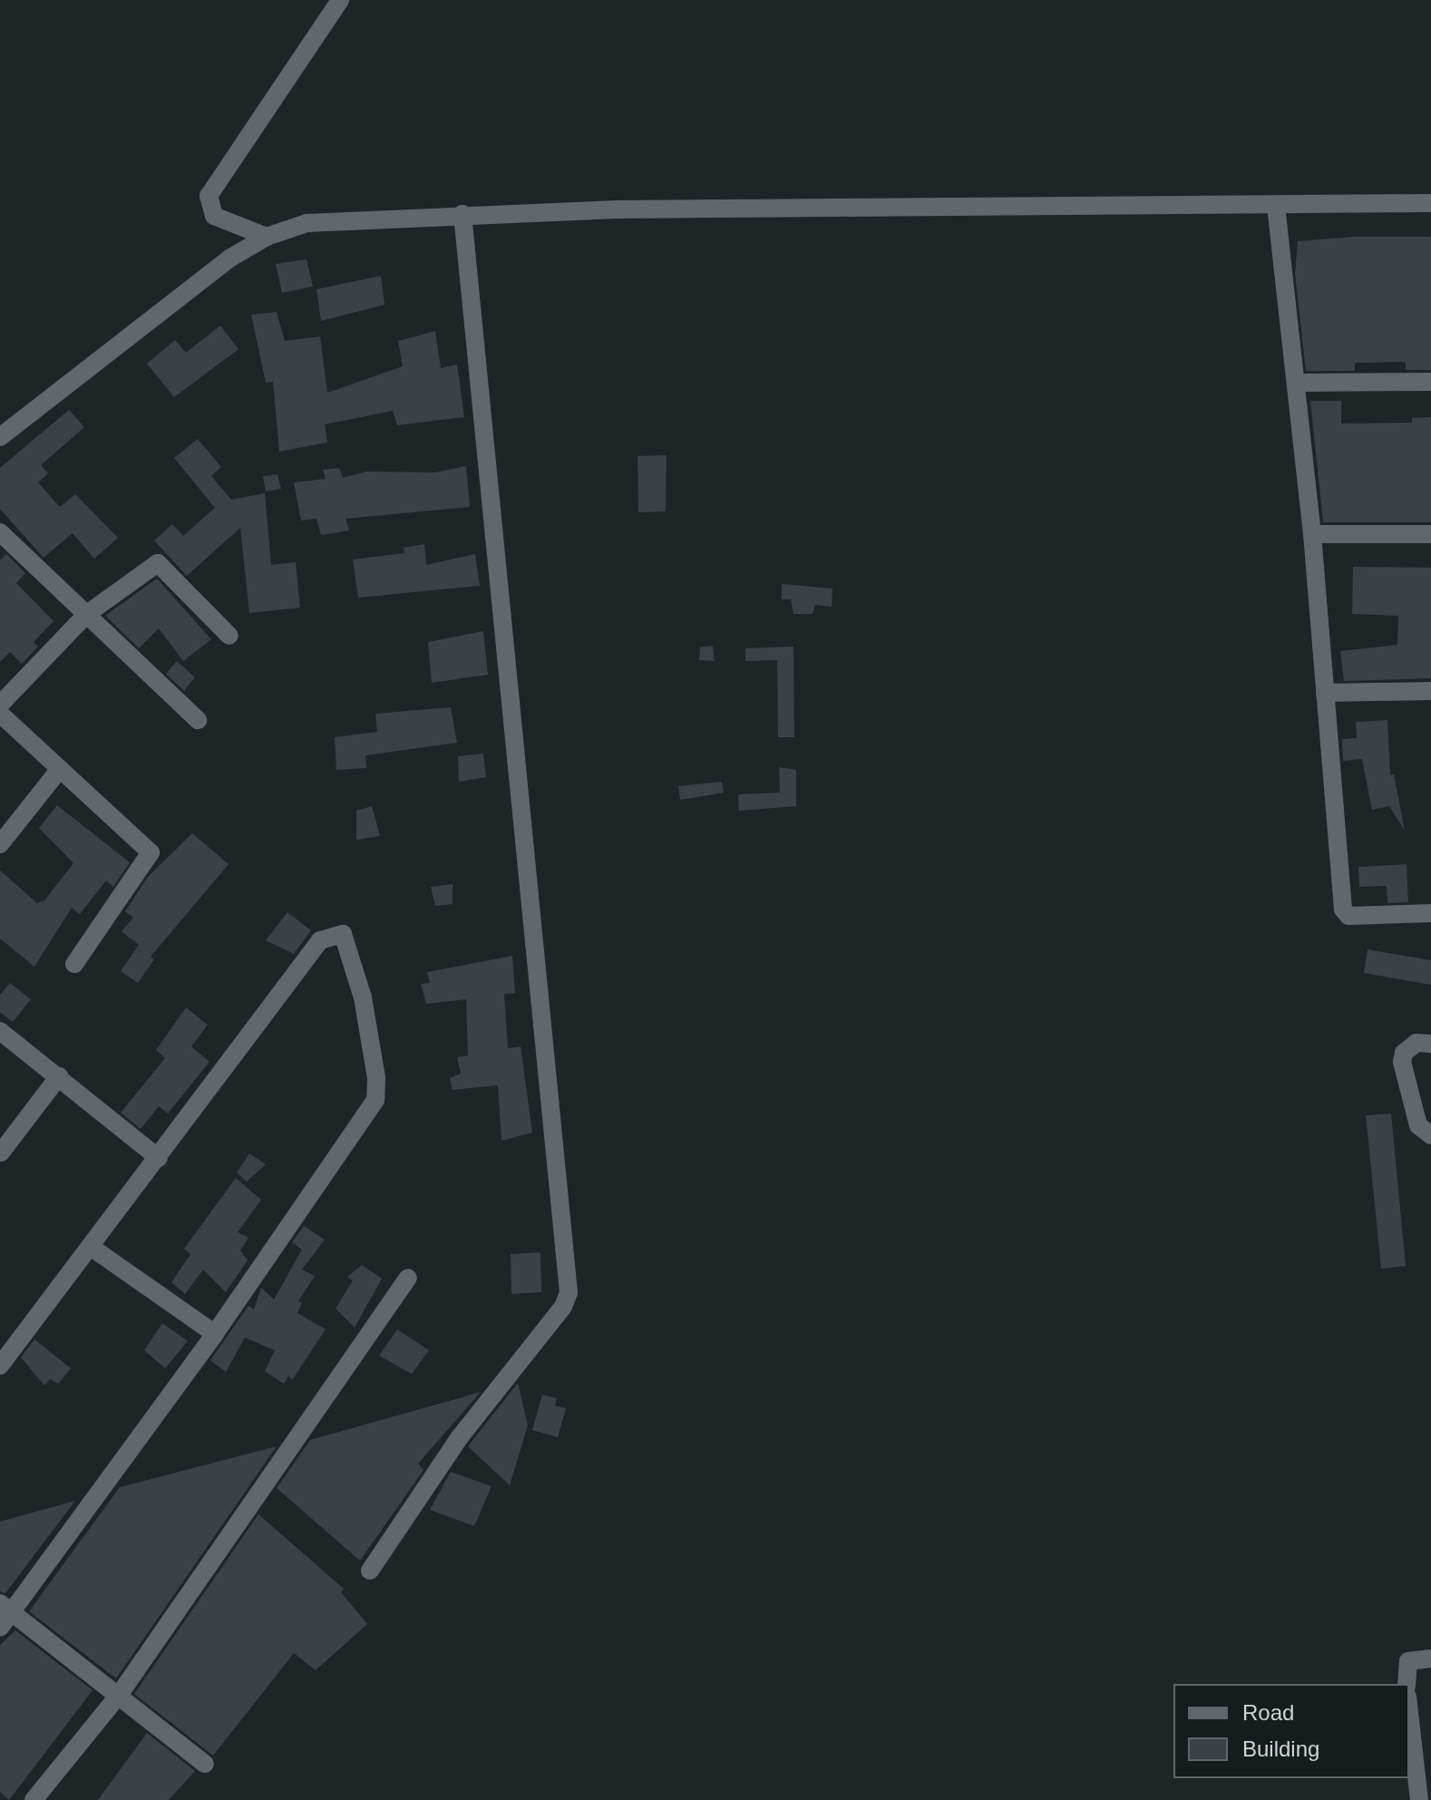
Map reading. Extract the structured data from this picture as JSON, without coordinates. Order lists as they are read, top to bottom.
{
  "legend": ["Road", "Building"]
}
